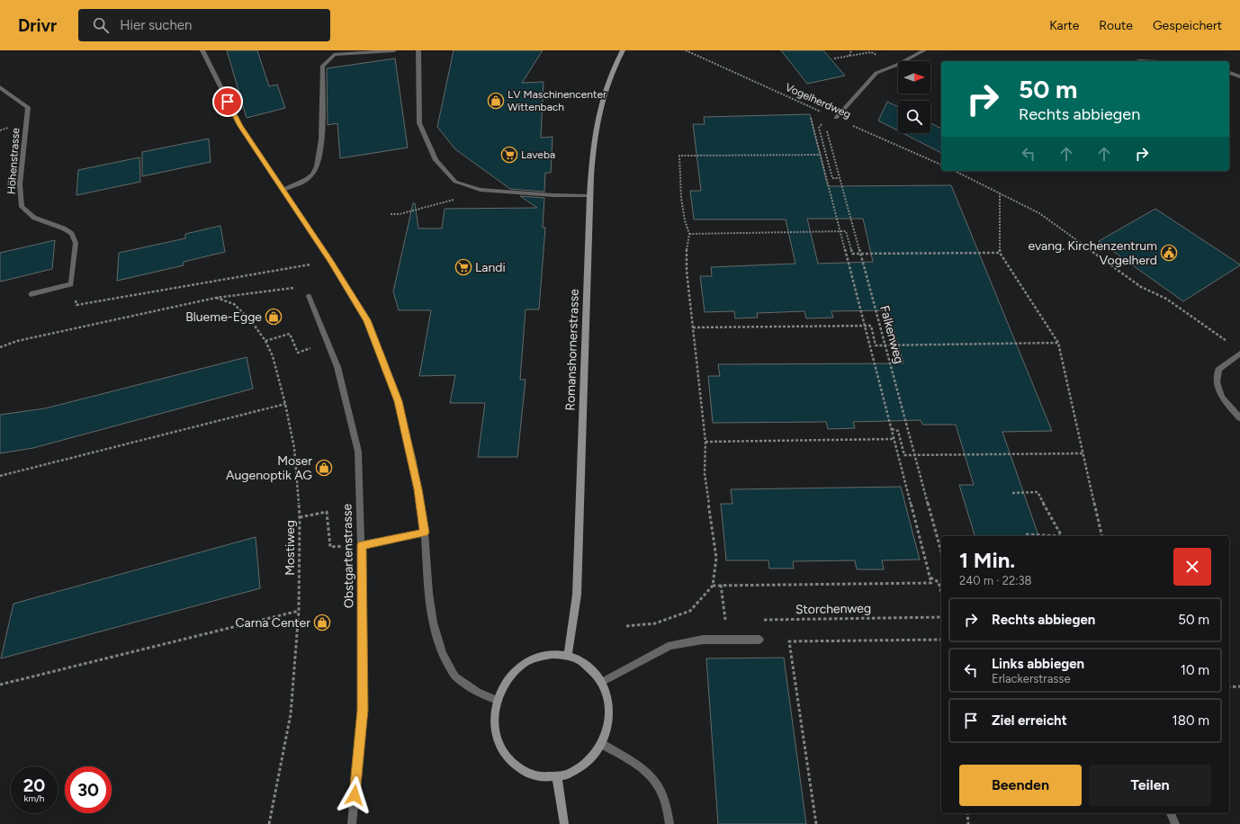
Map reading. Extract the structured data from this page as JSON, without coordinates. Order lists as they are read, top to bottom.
{
  "streets": {
    "main road": ["Romanshornerstrasse"],
    "street": ["Höhenstrasse", "Obstgartenstrasse"],
    "path": [
      "Vogelherdweg",
      "Falkenweg",
      "Mostiweg",
      "Storchenweg"
    ]
  },
  "crossings": [
    ["Vogelherdweg", "Falkenweg"]
  ],
  "places": {
    "shop": [
      "LV Maschinencenter Wittenbach",
      "Blueme-Egge",
      "Moser Augenoptik AG",
      "Carna Center"
    ],
    "supermarket": ["Laveba", "Landi"],
    "public building": ["evang. Kirchenzentrum Vogelherd"]
  },
  "north": "right",
  "page": {
    "header": "Drivr",
    "search": "Hier suchen",
    "nav": ["Karte", "Route", "Gespeichert"],
    "turn": ["50 m", "Rechts abbiegen"],
    "heading": ["1 Min.", "240 m · 22:38"],
    "list": [
      {
        "name": "Rechts abbiegen",
        "value": "50 m"
      },
      {
        "name": "Links abbiegen",
        "note": "Erlackerstrasse",
        "value": "10 m"
      },
      {
        "name": "Ziel erreicht",
        "value": "180 m"
      }
    ],
    "buttons": ["Beenden", "Teilen"],
    "speed": "20 km/h",
    "limit": "30"
  }
}
